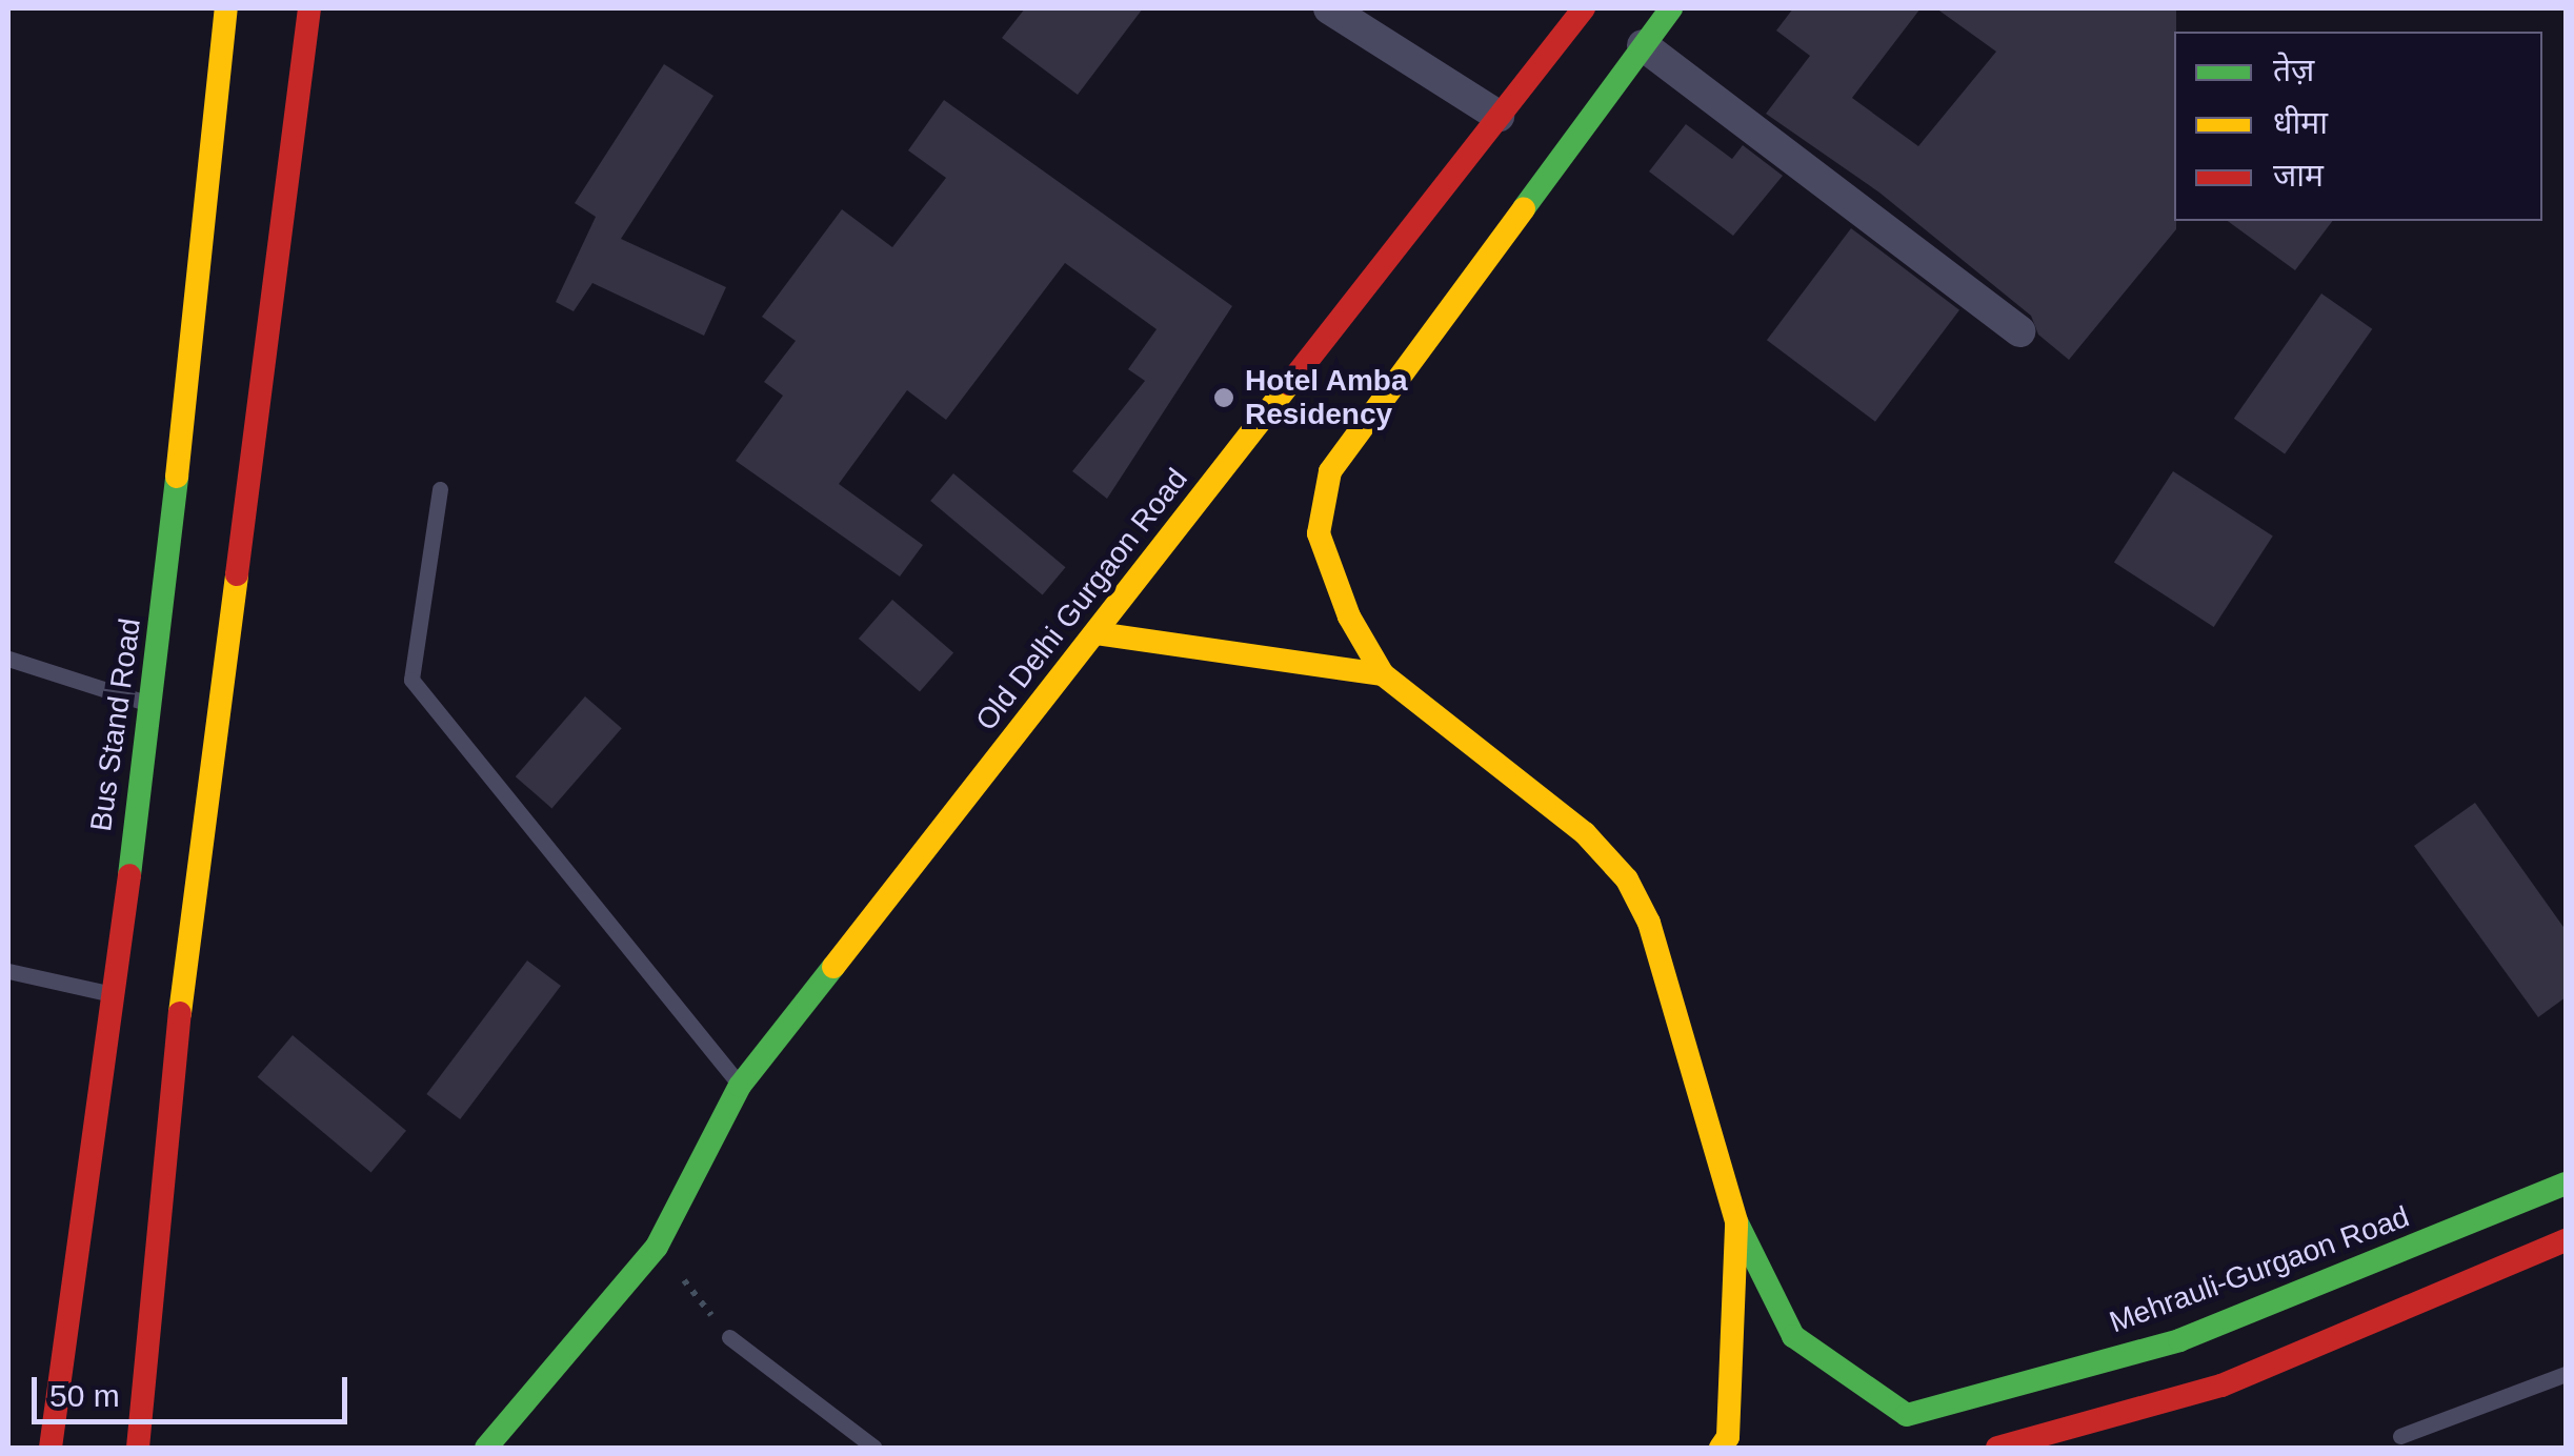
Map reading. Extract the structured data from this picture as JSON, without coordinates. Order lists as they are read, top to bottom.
{
  "streets": {
    "main road": ["Old Delhi Gurgaon Road", "Bus Stand Road", "Mehrauli-Gurgaon Road"]
  },
  "places": ["Hotel Amba Residency"],
  "legend": ["तेज़", "धीमा", "जाम"],
  "scale_bar": "50 m"
}
